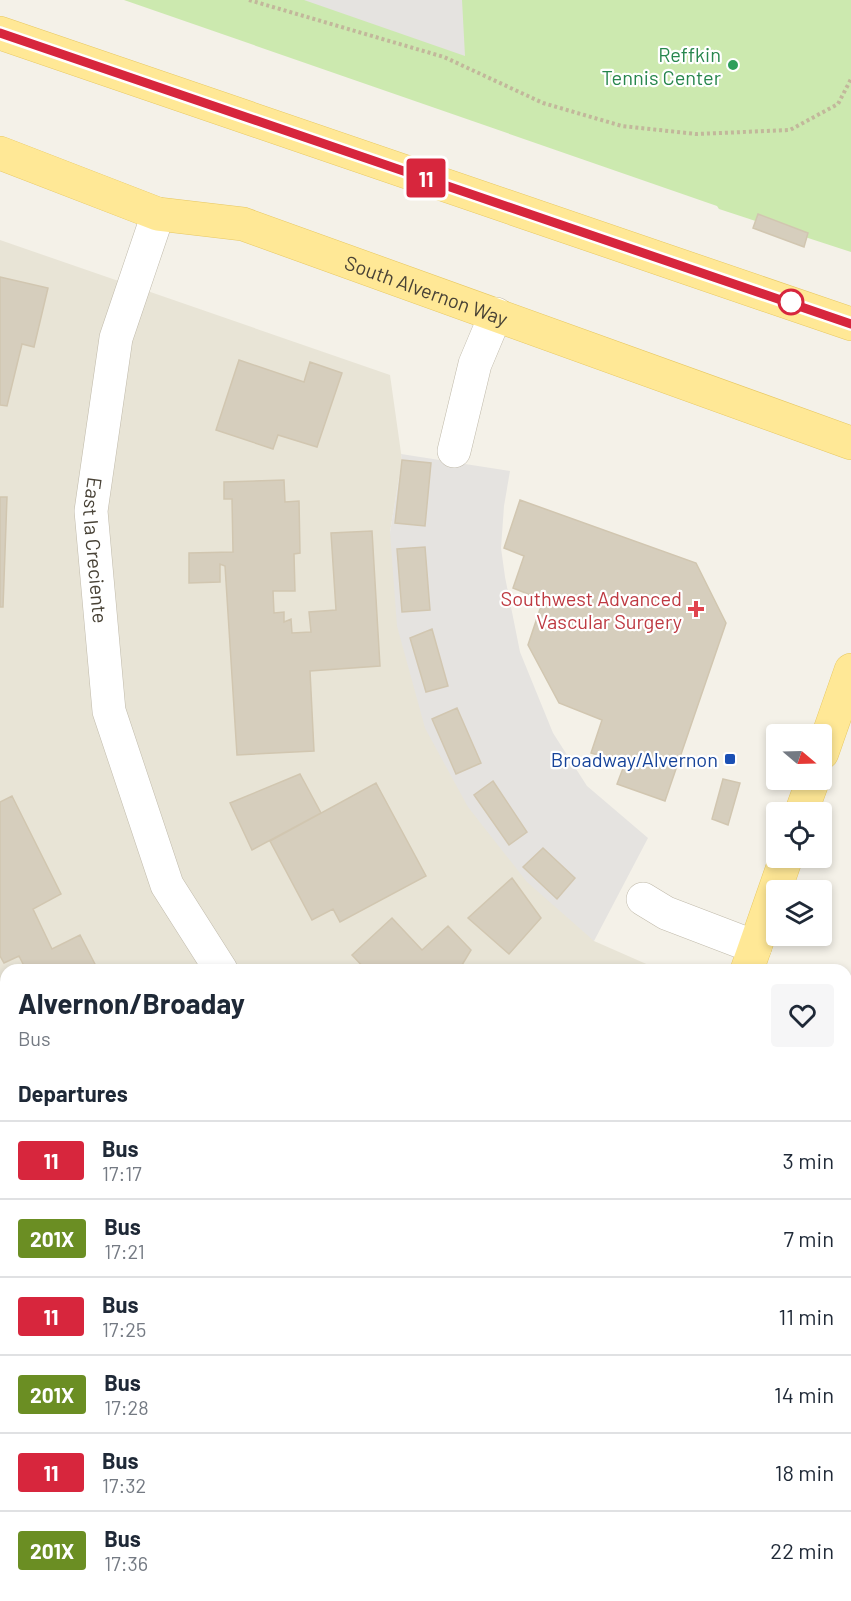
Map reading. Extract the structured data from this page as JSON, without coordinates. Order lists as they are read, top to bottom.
{
  "streets": {
    "main road": ["South Alvernon Way"],
    "street": ["East la Creciente"]
  },
  "crossings": [
    ["South Alvernon Way", "East la Creciente"]
  ],
  "places": {
    "other": ["Reffkin Tennis Center"],
    "health": ["Southwest Advanced Vascular Surgery"],
    "transit": ["Broadway/Alvernon"]
  },
  "lines": ["bus line 11"],
  "north": "right",
  "page": {
    "on_map": "11",
    "heading": [
      ["Alvernon/Broaday", "Bus"],
      "Departures"
    ],
    "list": [
      {
        "mark": "11",
        "name": "Bus",
        "note": "17:17",
        "value": "3 min"
      },
      {
        "mark": "201X",
        "name": "Bus",
        "note": "17:21",
        "value": "7 min"
      },
      {
        "mark": "11",
        "name": "Bus",
        "note": "17:25",
        "value": "11 min"
      },
      {
        "mark": "201X",
        "name": "Bus",
        "note": "17:28",
        "value": "14 min"
      },
      {
        "mark": "11",
        "name": "Bus",
        "note": "17:32",
        "value": "18 min"
      },
      {
        "mark": "201X",
        "name": "Bus",
        "note": "17:36",
        "value": "22 min"
      }
    ]
  }
}
